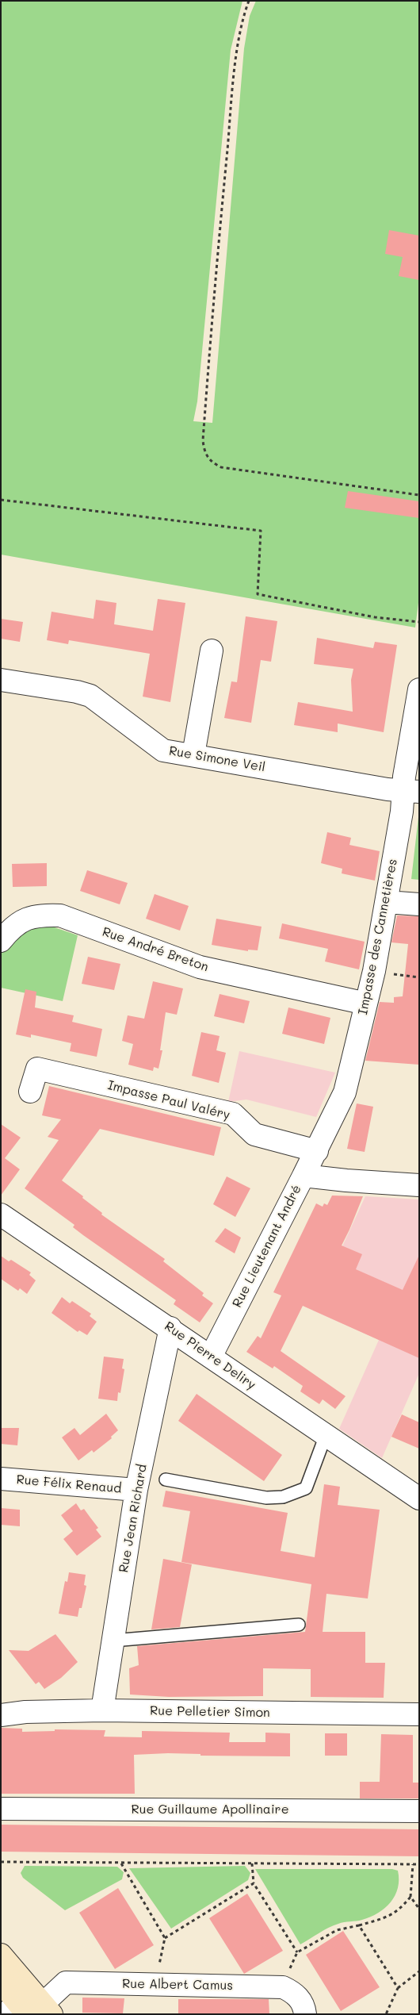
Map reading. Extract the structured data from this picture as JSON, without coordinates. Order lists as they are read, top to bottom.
{
  "streets": {
    "street": [
      "Rue Simone Veil",
      "Impasse des Cannetières",
      "Rue André Breton",
      "Impasse Paul Valéry",
      "Rue Lieutenant André",
      "Rue Pierre Deliry",
      "Rue Félix Renaud",
      "Rue Jean Richard",
      "Rue Pelletier Simon",
      "Rue Guillaume Apollinaire",
      "Rue Albert Camus"
    ]
  },
  "crossings": [
    ["Rue Simone Veil", "Impasse des Cannetières"],
    ["Impasse des Cannetières", "Rue André Breton"],
    ["Impasse des Cannetières", "Impasse Paul Valéry"],
    ["Impasse des Cannetières", "Rue Lieutenant André"],
    ["Rue Lieutenant André", "Rue Pierre Deliry"],
    ["Rue Pierre Deliry", "Rue Jean Richard"],
    ["Rue Félix Renaud", "Rue Jean Richard"],
    ["Rue Jean Richard", "Rue Pelletier Simon"]
  ]
}
